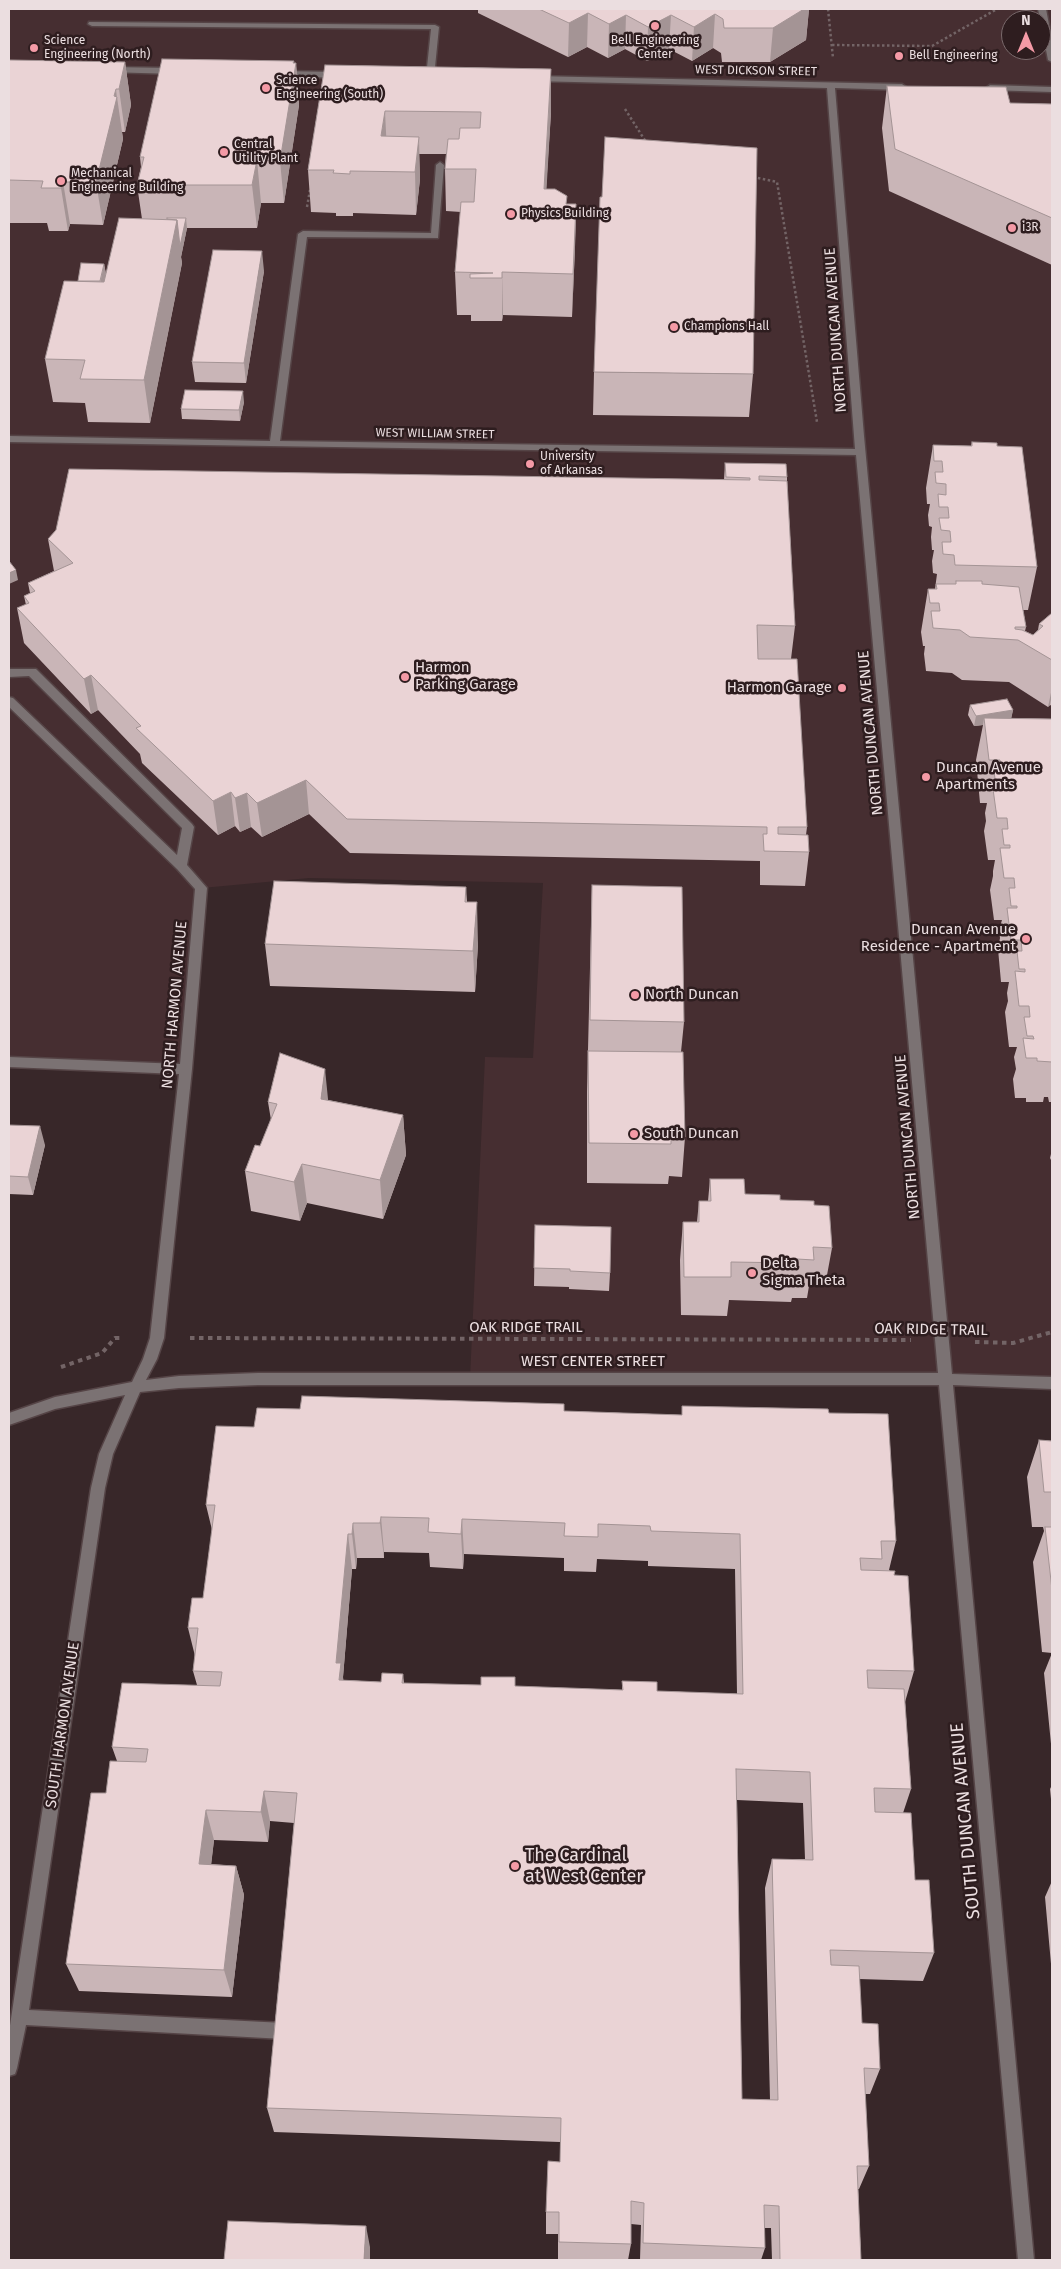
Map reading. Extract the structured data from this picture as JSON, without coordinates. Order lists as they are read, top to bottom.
{
  "streets": {
    "street": [
      "WEST DICKSON STREET",
      "NORTH DUNCAN AVENUE",
      "WEST WILLIAM STREET",
      "NORTH HARMON AVENUE",
      "WEST CENTER STREET",
      "SOUTH HARMON AVENUE",
      "SOUTH DUNCAN AVENUE"
    ],
    "path": ["OAK RIDGE TRAIL"]
  },
  "crossings": [
    ["WEST DICKSON STREET", "NORTH DUNCAN AVENUE"],
    ["NORTH DUNCAN AVENUE", "WEST WILLIAM STREET"],
    ["NORTH DUNCAN AVENUE", "OAK RIDGE TRAIL"],
    ["NORTH DUNCAN AVENUE", "WEST CENTER STREET"],
    ["NORTH DUNCAN AVENUE", "SOUTH DUNCAN AVENUE"],
    ["NORTH HARMON AVENUE", "OAK RIDGE TRAIL"],
    ["NORTH HARMON AVENUE", "WEST CENTER STREET"],
    ["NORTH HARMON AVENUE", "SOUTH HARMON AVENUE"],
    ["WEST CENTER STREET", "SOUTH HARMON AVENUE"],
    ["WEST CENTER STREET", "SOUTH DUNCAN AVENUE"]
  ],
  "places": [
    "Bell Engineering Center",
    "Science Engineering (North)",
    "Bell Engineering",
    "Science Engineering (South)",
    "Central Utility Plant",
    "Mechanical Engineering Building",
    "Physics Building",
    "i3R",
    "Champions Hall",
    "University of Arkansas",
    "Harmon Parking Garage",
    "Harmon Garage",
    "Duncan Avenue Apartments",
    "Duncan Avenue Residence - Apartment",
    "North Duncan",
    "South Duncan",
    "Delta Sigma Theta",
    "The Cardinal at West Center"
  ],
  "north": "top"
}
